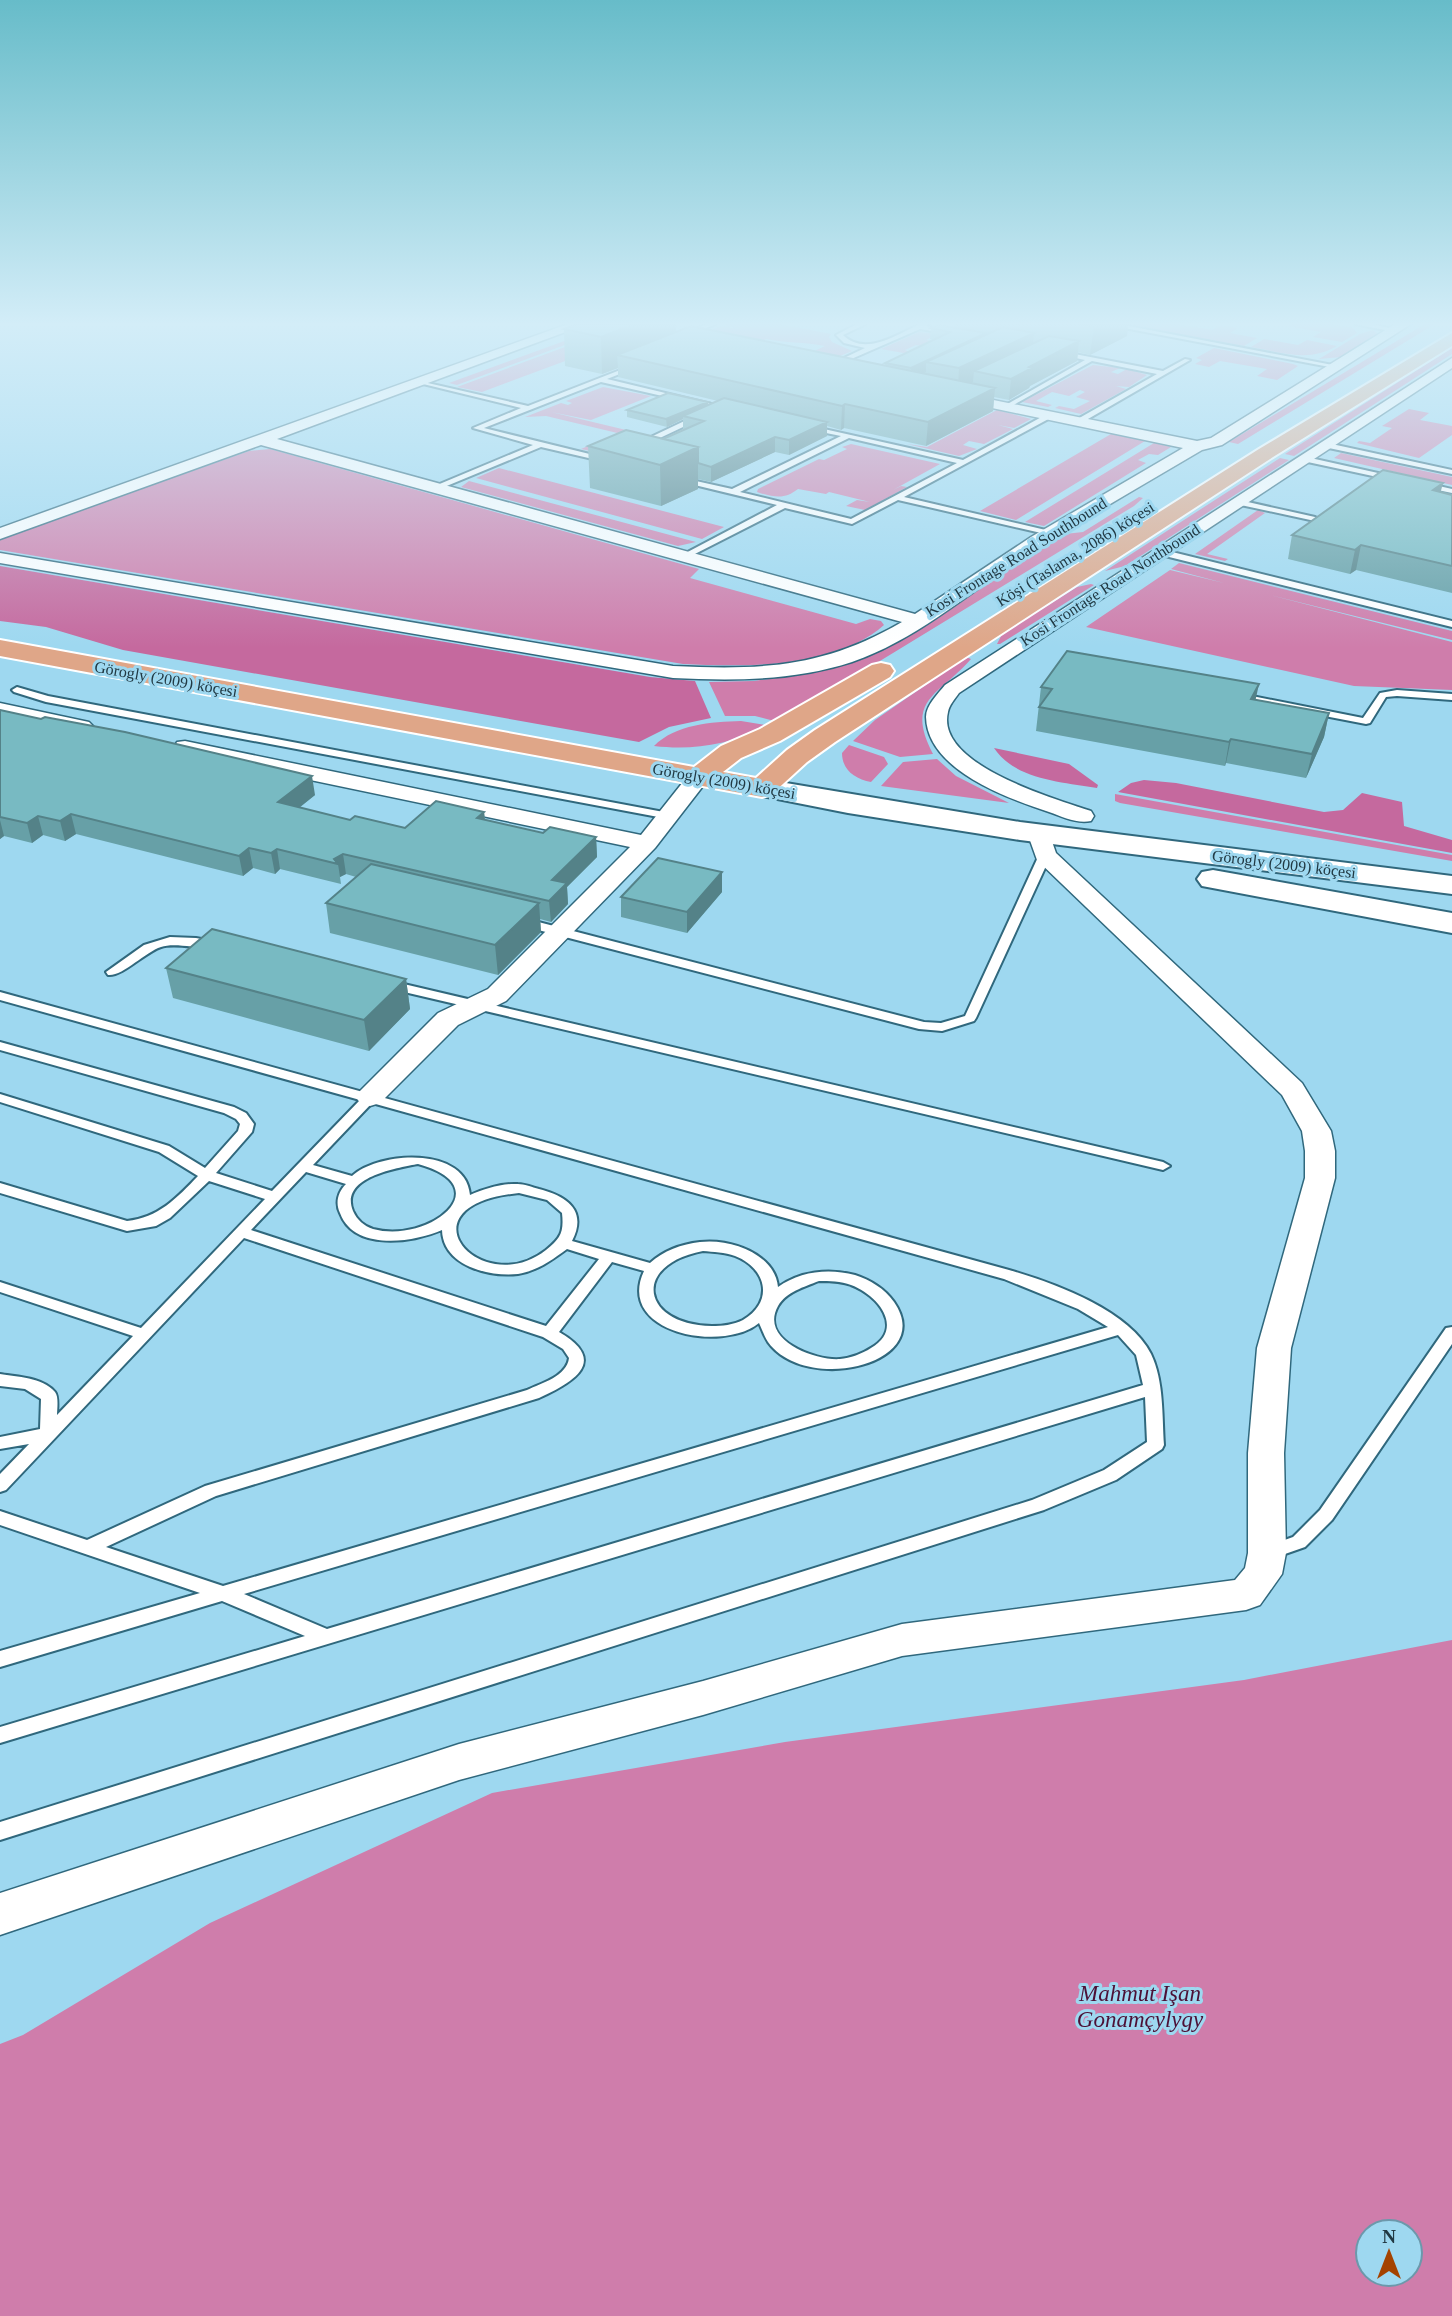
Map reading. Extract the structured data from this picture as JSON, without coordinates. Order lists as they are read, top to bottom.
{
  "streets": {
    "main road": ["Köşi (Taslama, 2086) köçesi", "Görogly (2009) köçesi"],
    "street": ["Kosi Frontage Road Southbound", "Kosi Frontage Road Northbound"]
  },
  "crossings": [
    ["Köşi (Taslama, 2086) köçesi", "Görogly (2009) köçesi"],
    ["Kosi Frontage Road Northbound", "Görogly (2009) köçesi"]
  ],
  "parks": ["Mahmut Işan Gonamçylygy"],
  "north": "top"
}
